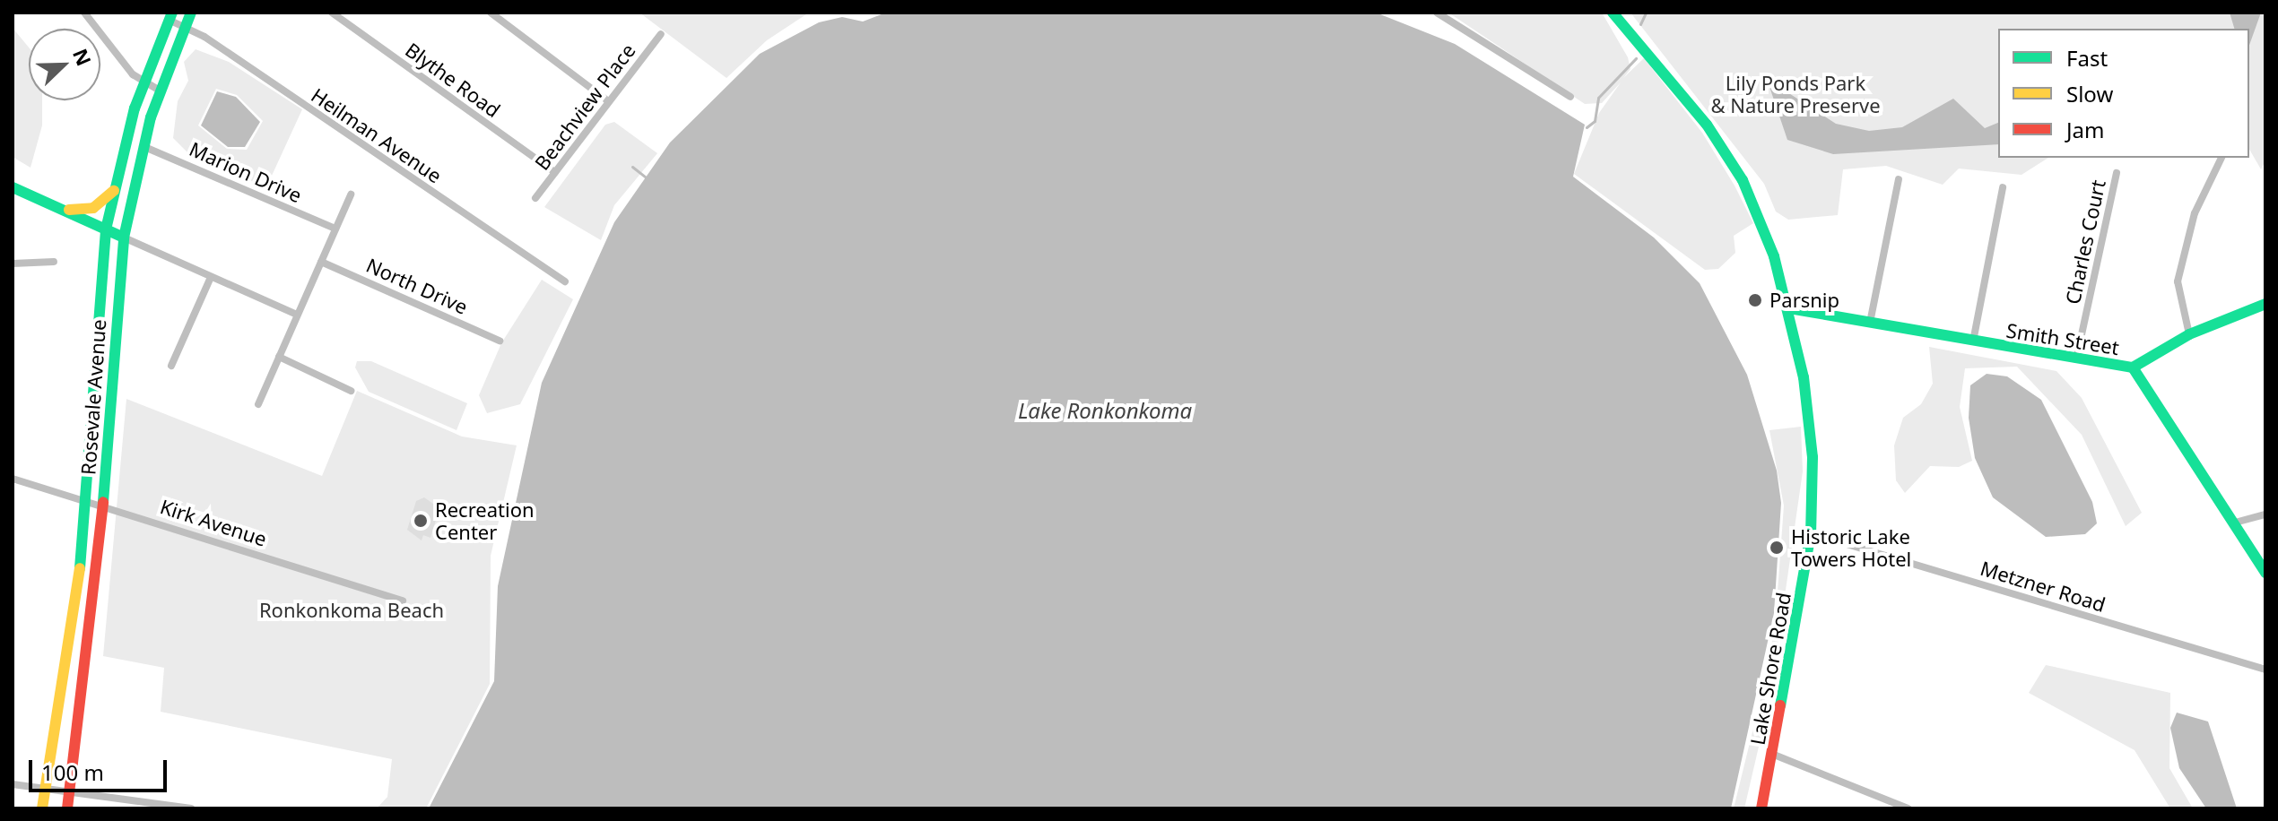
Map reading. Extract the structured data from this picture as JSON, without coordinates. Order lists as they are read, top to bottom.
{
  "streets": {
    "main road": ["Smith Street", "Rosevale Avenue", "Lake Shore Road"],
    "street": [
      "Blythe Road",
      "Beachview Place",
      "Heilman Avenue",
      "Marion Drive",
      "Charles Court",
      "North Drive",
      "Kirk Avenue",
      "Metzner Road"
    ]
  },
  "crossings": [
    ["Blythe Road", "Beachview Place"],
    ["Heilman Avenue", "Rosevale Avenue"],
    ["Marion Drive", "Rosevale Avenue"],
    ["Charles Court", "Smith Street"],
    ["Smith Street", "Lake Shore Road"],
    ["Rosevale Avenue", "Kirk Avenue"],
    ["Metzner Road", "Lake Shore Road"]
  ],
  "water": ["Lake Ronkonkoma"],
  "parks": ["Lily Ponds Park & Nature Preserve", "Ronkonkoma Beach"],
  "places": ["Parsnip", "Recreation Center", "Historic Lake Towers Hotel"],
  "legend": ["Fast", "Slow", "Jam"],
  "scale_bar": "100 m",
  "north": "top right"
}
